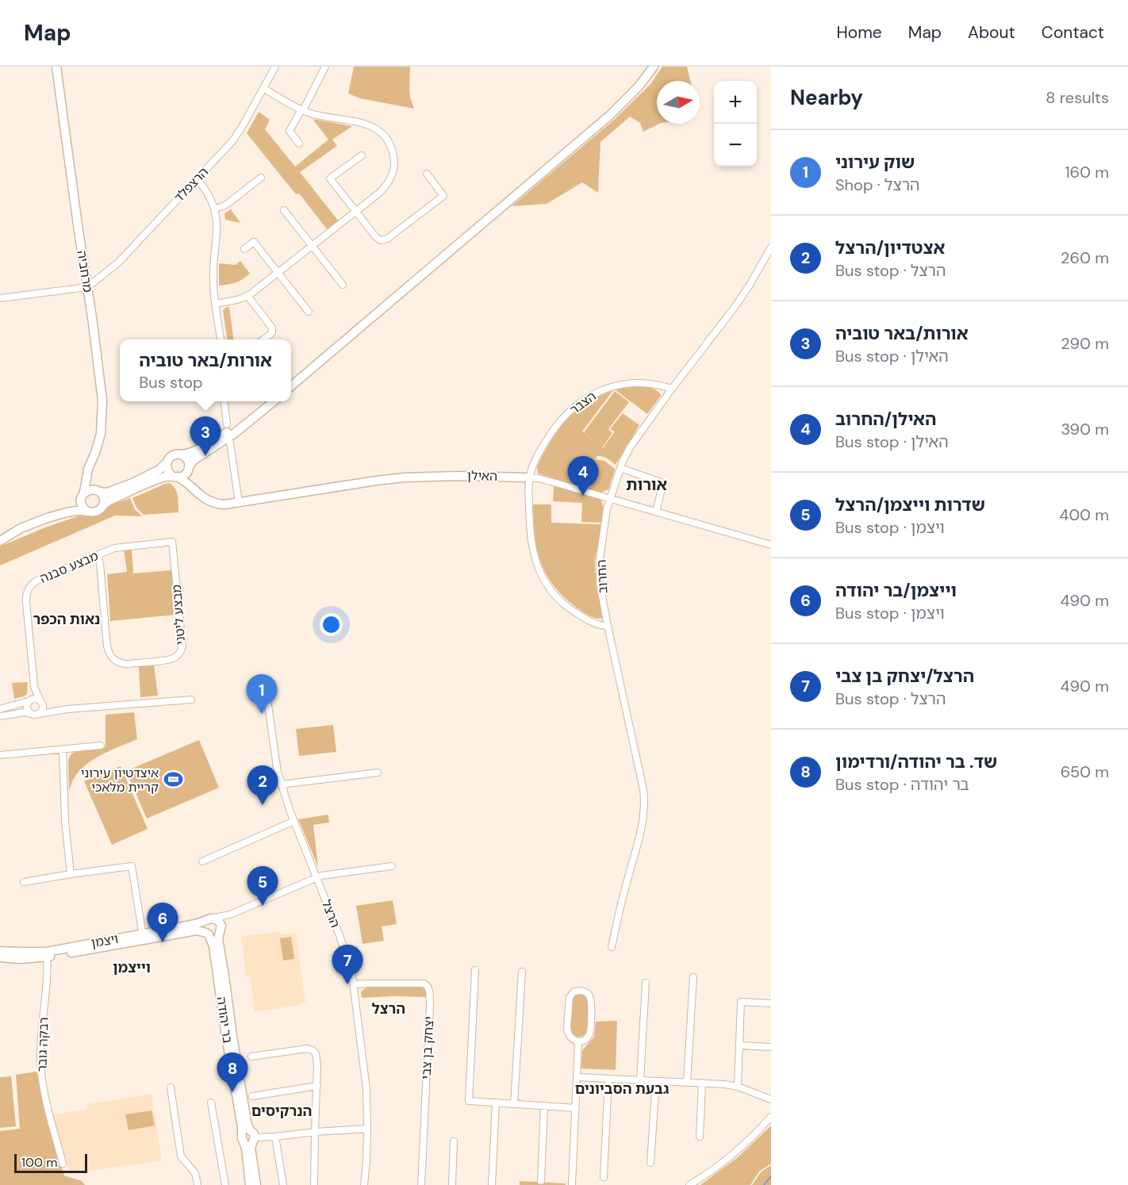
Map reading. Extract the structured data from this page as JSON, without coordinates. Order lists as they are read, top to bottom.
{
  "streets": {
    "street": [
      "הרצפלד",
      "מרחביה",
      "הצבר",
      "האילן",
      "מבצע סבנה",
      "החרוב",
      "מבצע ליטני",
      "הרצל",
      "ויצמן",
      "בר יהודה",
      "רבקה גובר",
      "יצחק בן צבי"
    ]
  },
  "crossings": [
    ["הרצפלד", "מרחביה"],
    ["הצבר", "האילן"],
    ["הצבר", "החרוב"],
    ["האילן", "החרוב"],
    ["מבצע סבנה", "מבצע ליטני"],
    ["הרצל", "ויצמן"],
    ["הרצל", "יצחק בן צבי"],
    ["ויצמן", "בר יהודה"],
    ["ויצמן", "רבקה גובר"]
  ],
  "districts": [
    "אורות",
    "נאות הכפר",
    "וייצמן",
    "הרצל",
    "גבעת הסביונים",
    "הנרקיסים"
  ],
  "places": {
    "sports": ["איצדטיון עירוני קריית מלאכי"]
  },
  "scale_bar": "100 m",
  "north": "right",
  "page": {
    "header": "Map",
    "nav": [
      "Home",
      "Map",
      "About",
      "Contact"
    ],
    "heading": ["Nearby", "8 results"],
    "map_buttons": ["+", "−"],
    "list": [
      {
        "mark": "1",
        "name": "שוק עירוני",
        "note": "Shop · הרצל",
        "value": "160 m"
      },
      {
        "mark": "2",
        "name": "אצטדיון/הרצל",
        "note": "Bus stop · הרצל",
        "value": "260 m"
      },
      {
        "mark": "3",
        "name": "אורות/באר טוביה",
        "note": "Bus stop · האילן",
        "value": "290 m"
      },
      {
        "mark": "4",
        "name": "האילן/החרוב",
        "note": "Bus stop · האילן",
        "value": "390 m"
      },
      {
        "mark": "5",
        "name": "שדרות וייצמן/הרצל",
        "note": "Bus stop · ויצמן",
        "value": "400 m"
      },
      {
        "mark": "6",
        "name": "וייצמן/בר יהודה",
        "note": "Bus stop · ויצמן",
        "value": "490 m"
      },
      {
        "mark": "7",
        "name": "הרצל/יצחק בן צבי",
        "note": "Bus stop · הרצל",
        "value": "490 m"
      },
      {
        "mark": "8",
        "name": "שד. בר יהודה/ורדימון",
        "note": "Bus stop · בר יהודה",
        "value": "650 m"
      }
    ],
    "popup": ["אורות/באר טוביה", "Bus stop"],
    "pins": [
      "3",
      "4",
      "1",
      "2",
      "5",
      "6",
      "7",
      "8"
    ],
    "scale": "100 m"
  }
}
